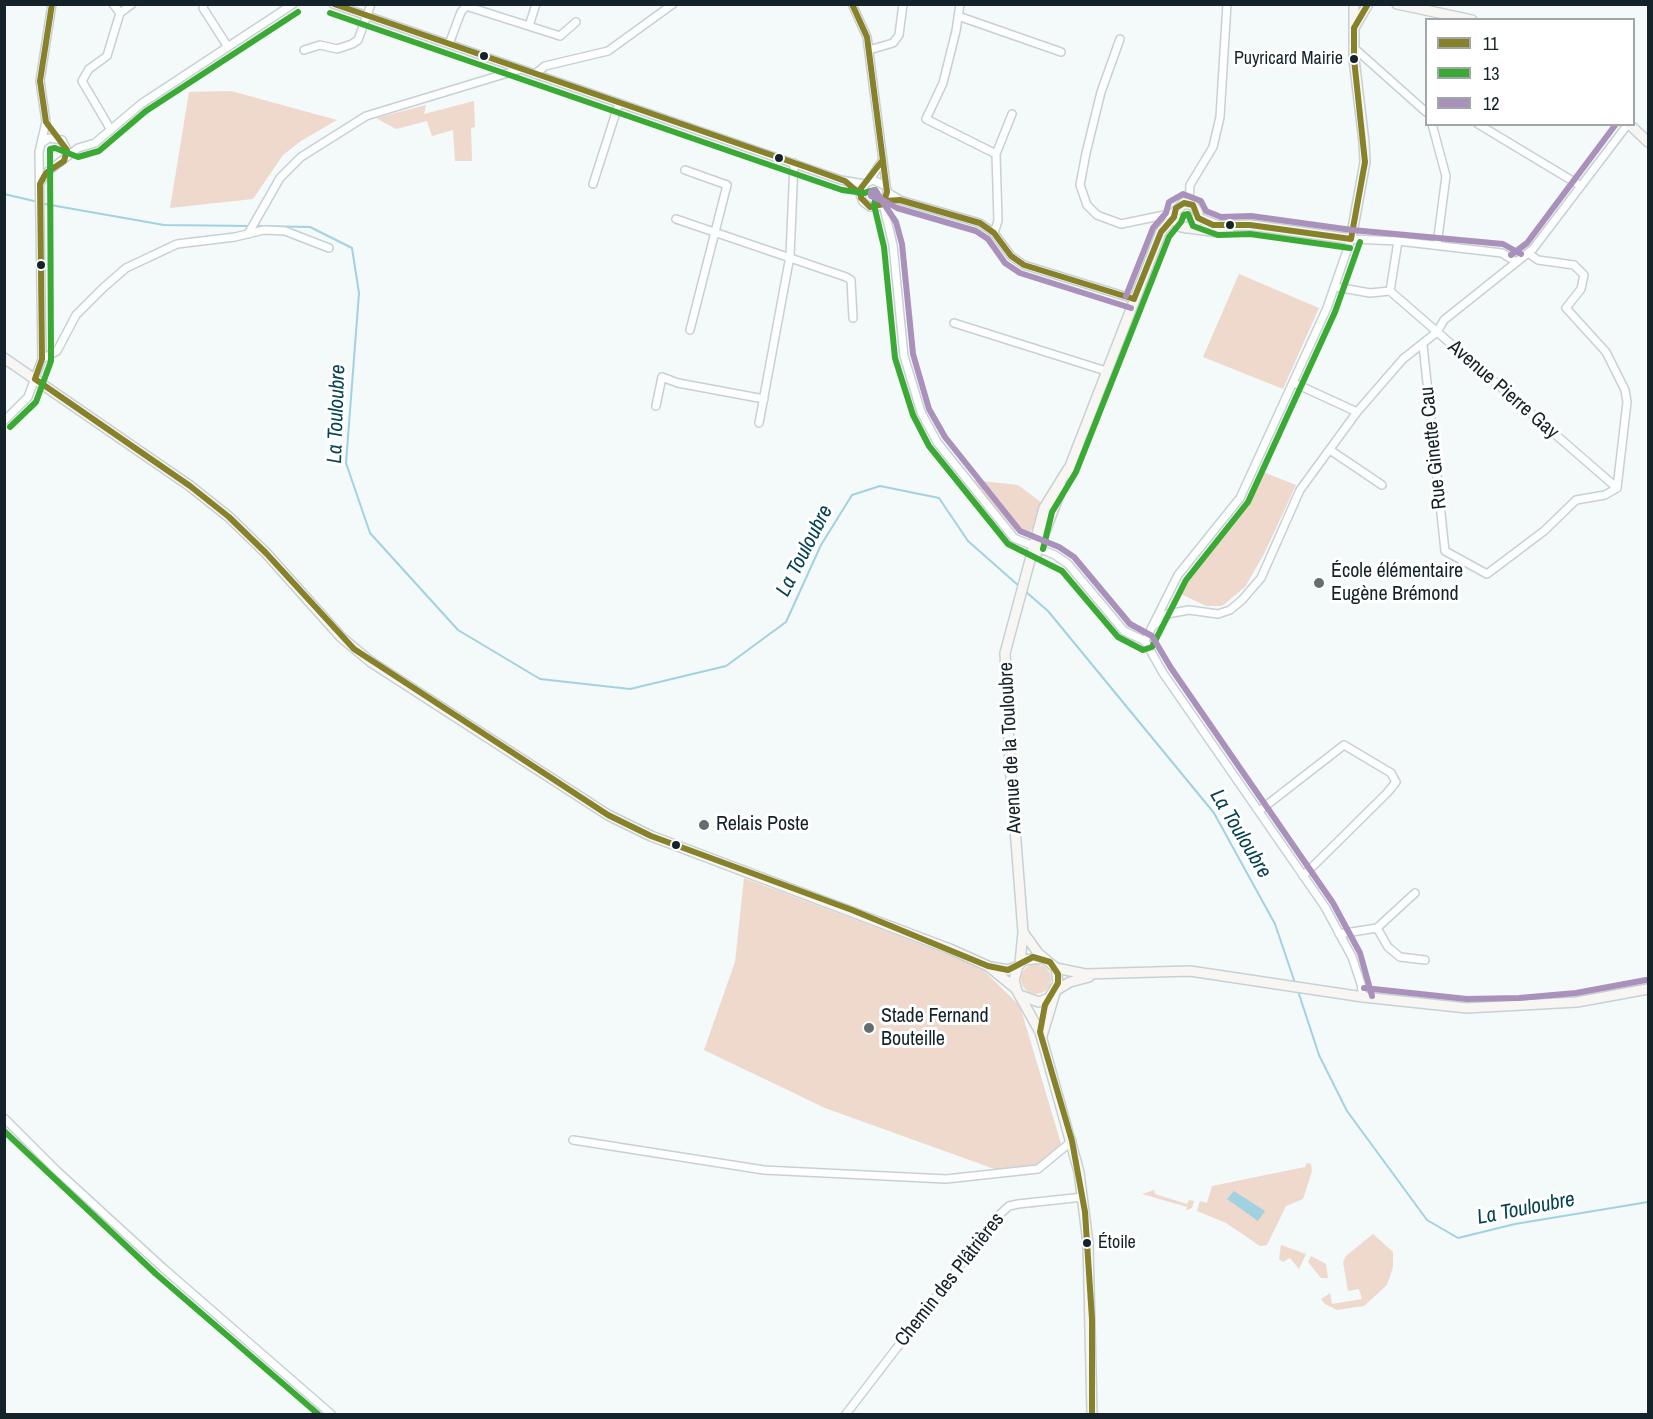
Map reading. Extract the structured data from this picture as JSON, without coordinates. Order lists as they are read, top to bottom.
{
  "streets": {
    "main road": ["Avenue de la Touloubre"],
    "street": ["Avenue Pierre Gay", "Rue Ginette Cau", "Chemin des Plâtrières"]
  },
  "crossings": [
    ["Avenue Pierre Gay", "Rue Ginette Cau"]
  ],
  "water": ["La Touloubre"],
  "places": [
    "Puyricard Mairie",
    "École élémentaire Eugène Brémond",
    "Relais Poste",
    "Stade Fernand Bouteille",
    "Étoile"
  ],
  "lines": ["transit line 11", "transit line 13", "transit line 12"],
  "legend": ["11", "13", "12"]
}
